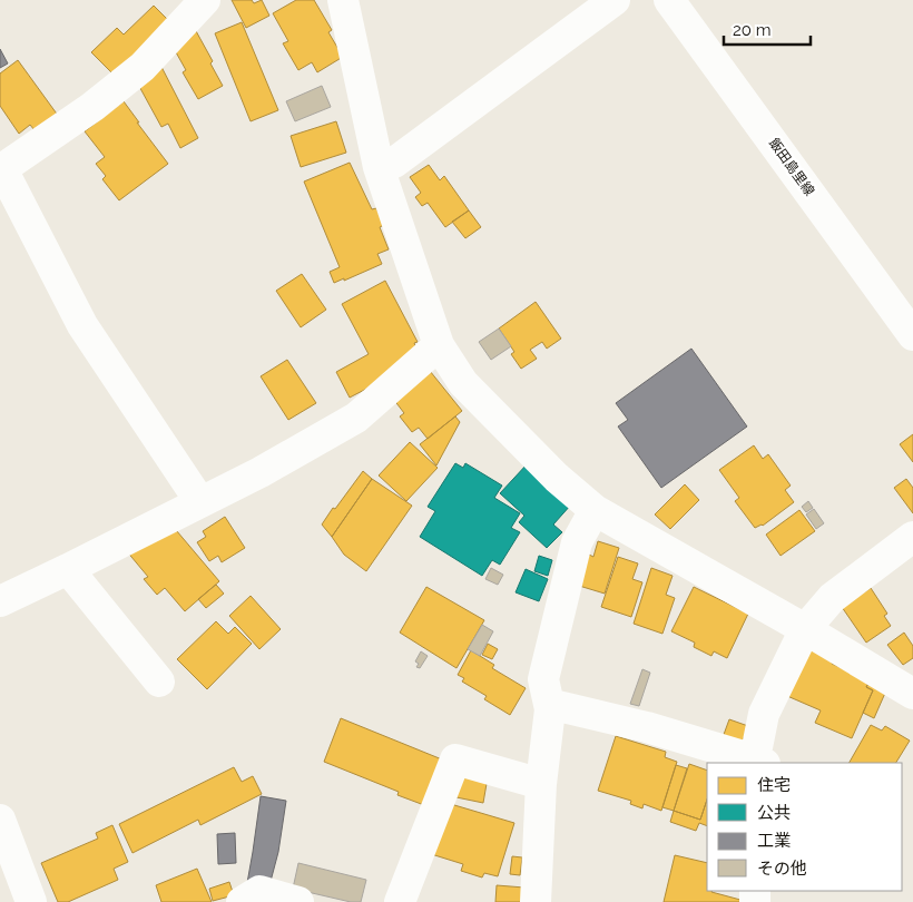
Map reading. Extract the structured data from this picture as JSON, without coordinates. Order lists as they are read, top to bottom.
{
  "streets": {
    "street": ["飯田島里線"]
  },
  "legend": [
    "住宅",
    "公共",
    "工業",
    "その他"
  ],
  "scale_bar": "20 m"
}
